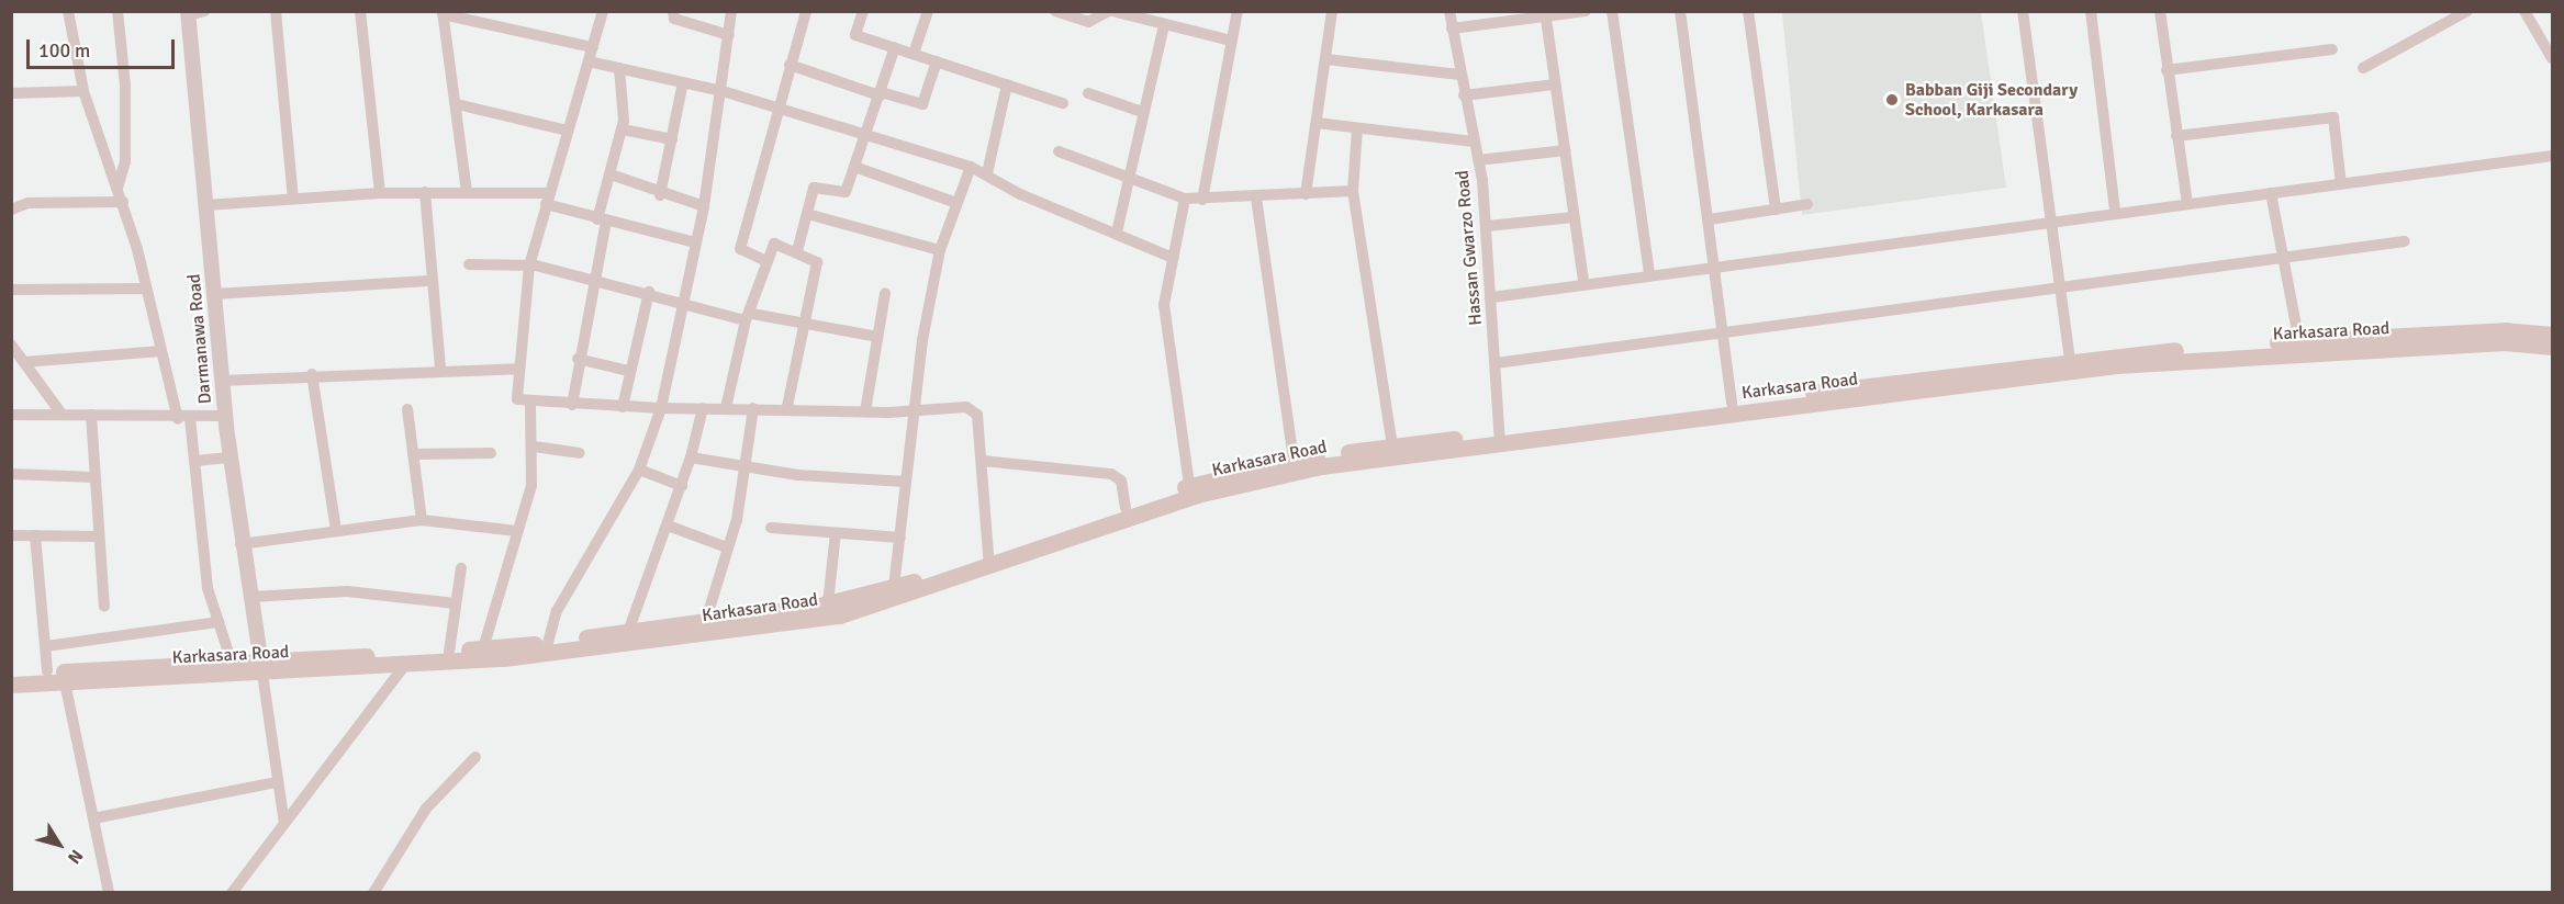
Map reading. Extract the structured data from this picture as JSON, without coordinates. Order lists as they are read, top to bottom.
{
  "streets": {
    "main road": ["Karkasara Road"],
    "street": ["Hassan Gwarzo Road", "Darmanawa Road"]
  },
  "crossings": [
    ["Hassan Gwarzo Road", "Karkasara Road"],
    ["Karkasara Road", "Darmanawa Road"]
  ],
  "places": ["Babban Giji Secondary School, Karkasara"],
  "scale_bar": "100 m",
  "north": "bottom right"
}
